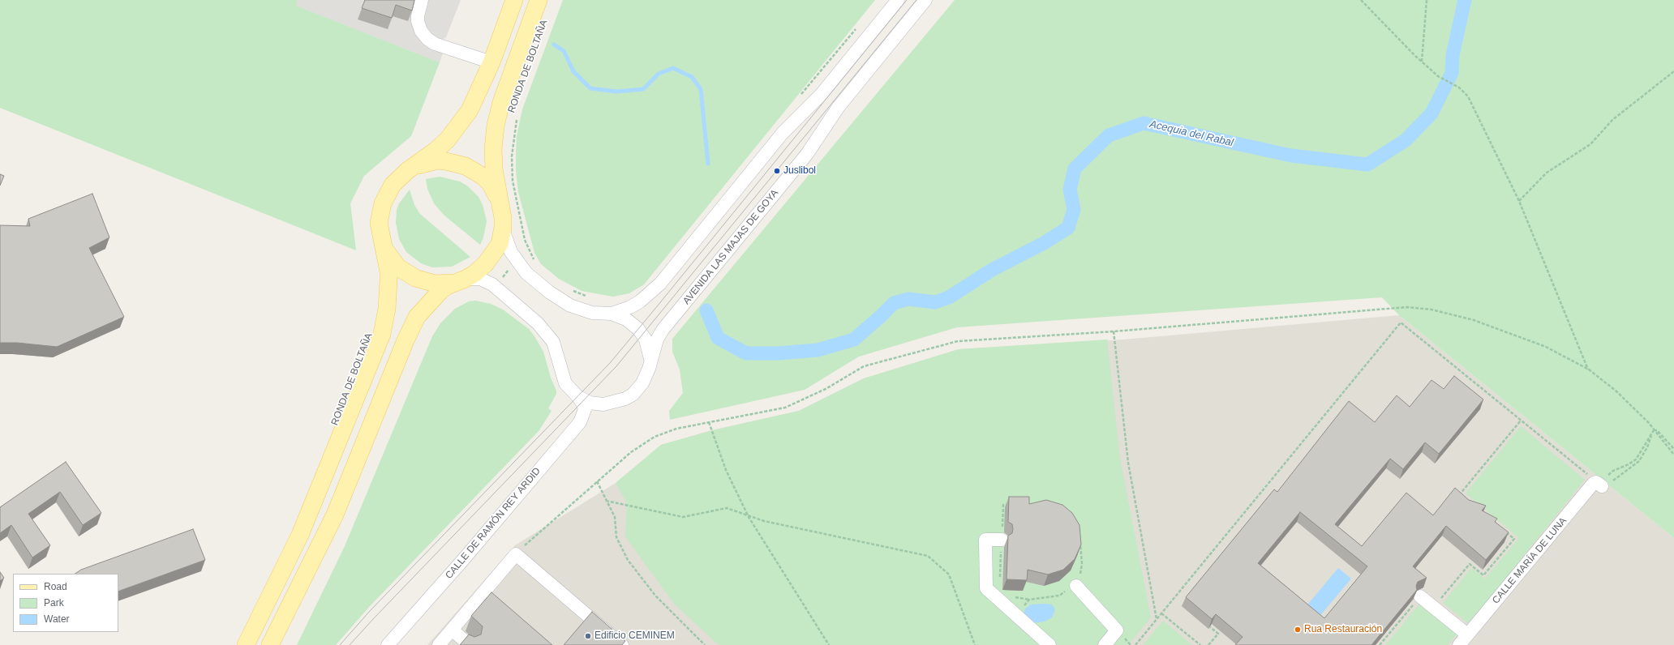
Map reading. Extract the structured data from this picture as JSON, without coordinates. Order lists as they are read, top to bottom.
{
  "streets": {
    "main road": ["RONDA DE BOLTAÑA"],
    "street": ["AVENIDA LAS MAJAS DE GOYA", "CALLE DE RAMÓN REY ARDID", "CALLE MARÍA DE LUNA"]
  },
  "crossings": [
    ["RONDA DE BOLTAÑA", "AVENIDA LAS MAJAS DE GOYA"],
    ["AVENIDA LAS MAJAS DE GOYA", "CALLE DE RAMÓN REY ARDID"]
  ],
  "water": ["Acequia del Rabal"],
  "places": ["Juslibol", "Rua Restauración", "Edificio CEMINEM"],
  "legend": ["Road", "Park", "Water"]
}
